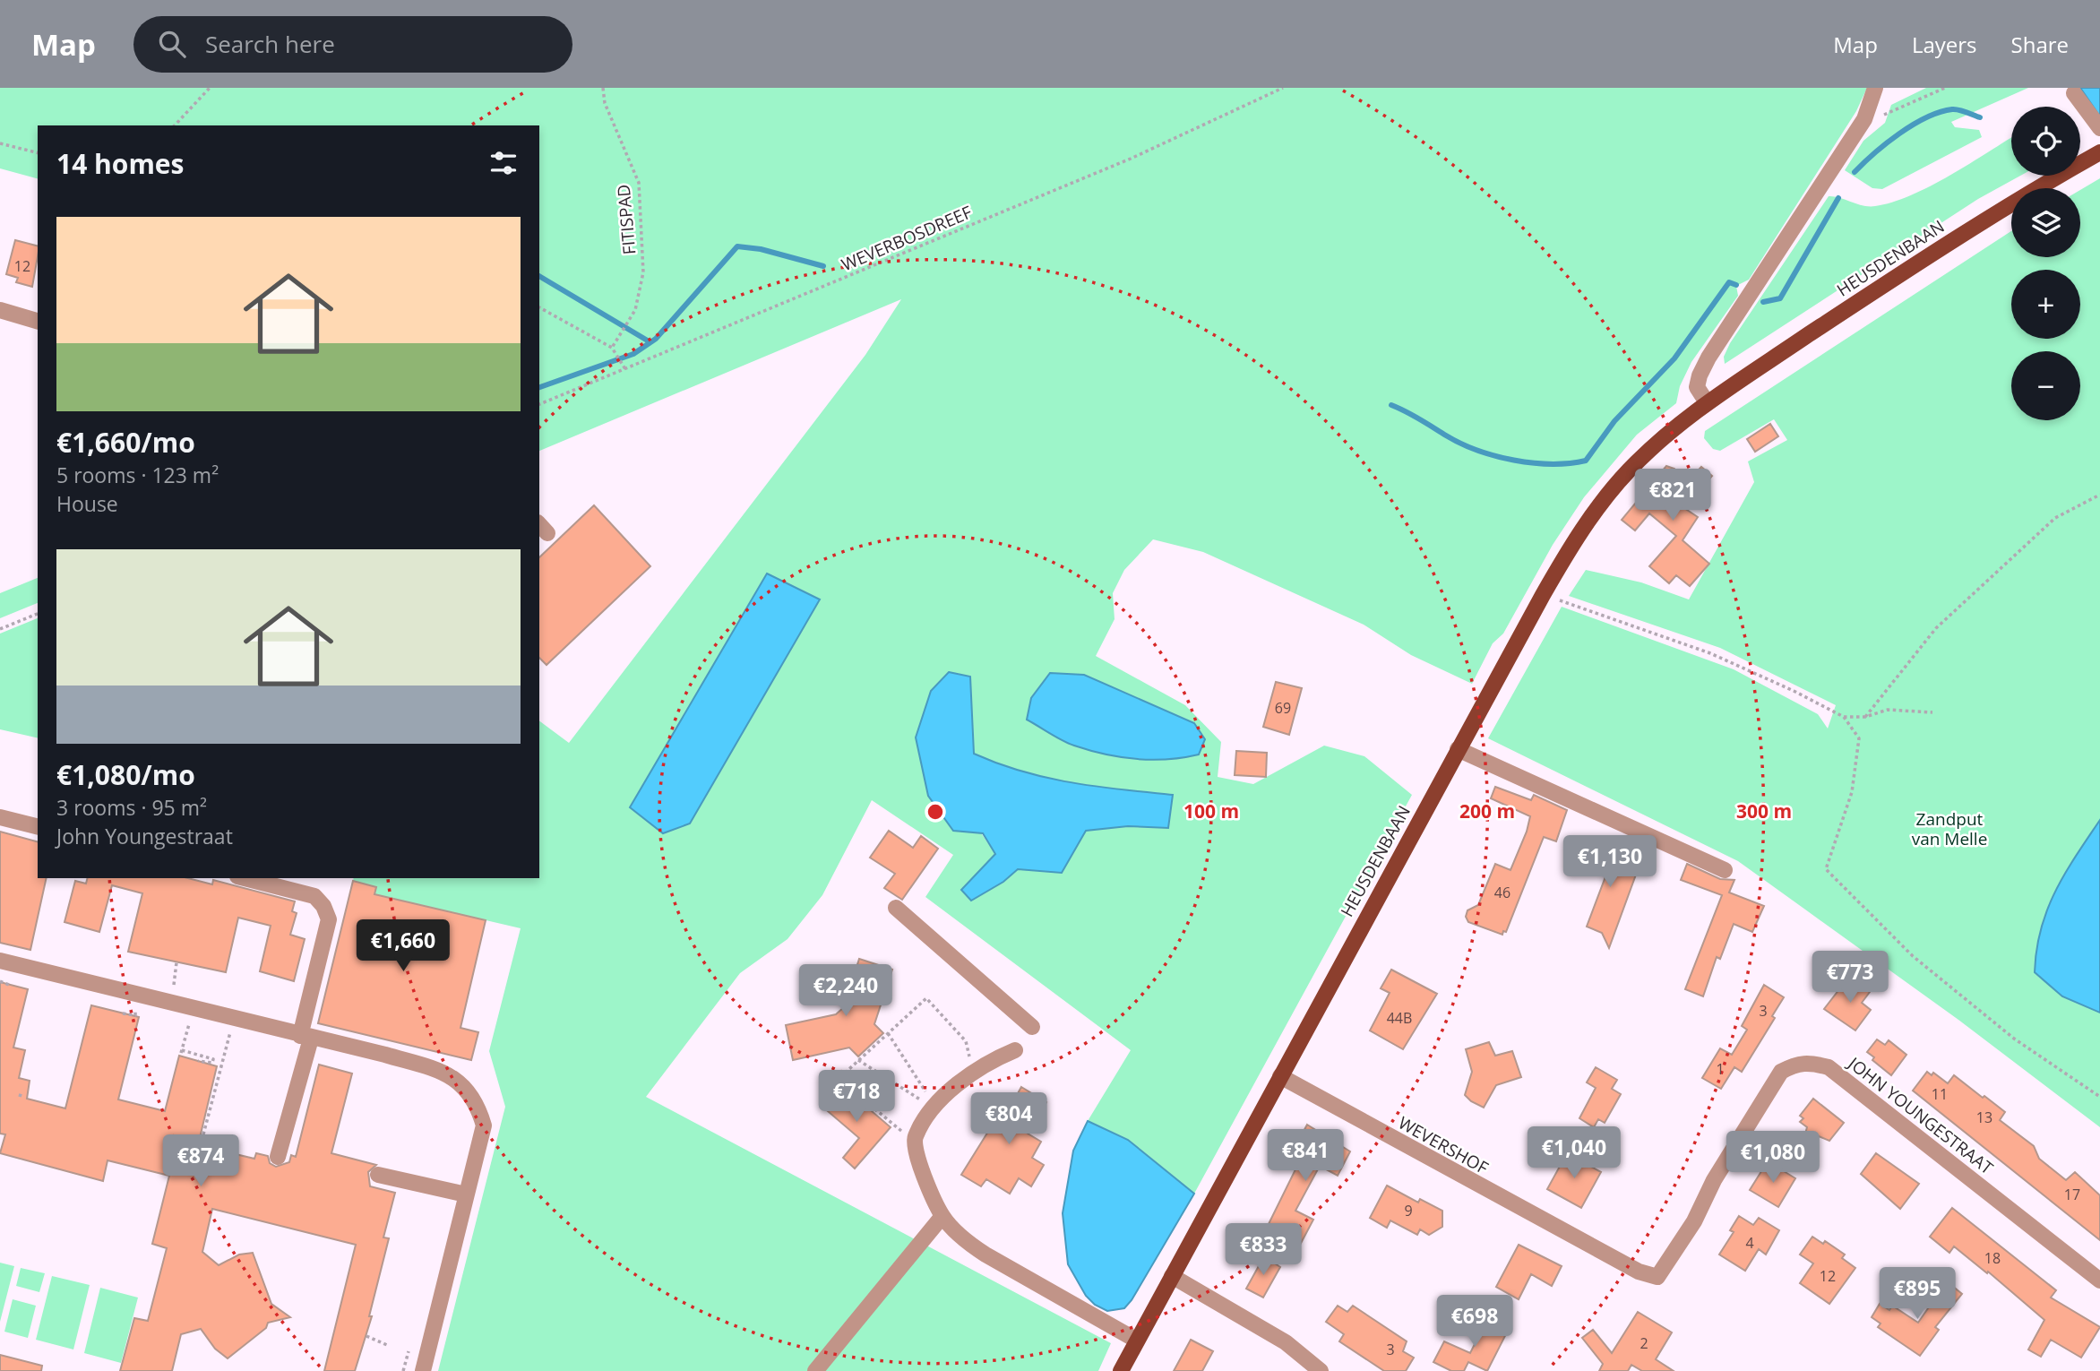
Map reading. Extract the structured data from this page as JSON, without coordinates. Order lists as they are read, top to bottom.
{
  "streets": {
    "main road": ["HEUSDENBAAN"],
    "street": ["JOHN YOUNGESTRAAT", "WEVERSHOF"],
    "path": ["FITISPAD", "WEVERBOSDREEF"]
  },
  "crossings": [
    ["HEUSDENBAAN", "WEVERSHOF"],
    ["JOHN YOUNGESTRAAT", "WEVERSHOF"]
  ],
  "parks": ["Zandput van Melle"],
  "house_numbers": [
    "12",
    "69",
    "46",
    "3",
    "44B",
    "1",
    "11",
    "13",
    "17",
    "9",
    "4",
    "18",
    "12",
    "2",
    "3"
  ],
  "page": {
    "header": "Map",
    "search": "Search here",
    "nav": ["Map", "Layers", "Share"],
    "map_buttons": ["+", "−"],
    "heading": "14 homes",
    "list": [
      {
        "name": "€1,660/mo",
        "note": "5 rooms · 123 m² · House"
      },
      {
        "name": "€1,080/mo",
        "note": "3 rooms · 95 m² · John Youngestraat"
      }
    ],
    "price": [
      "€821",
      "€1,130",
      "€1,660",
      "€773",
      "€2,240",
      "€718",
      "€804",
      "€1,040",
      "€841",
      "€1,080",
      "€874",
      "€833",
      "€895",
      "€698"
    ]
  },
  "rings": ["100 m", "200 m", "300 m"]
}
